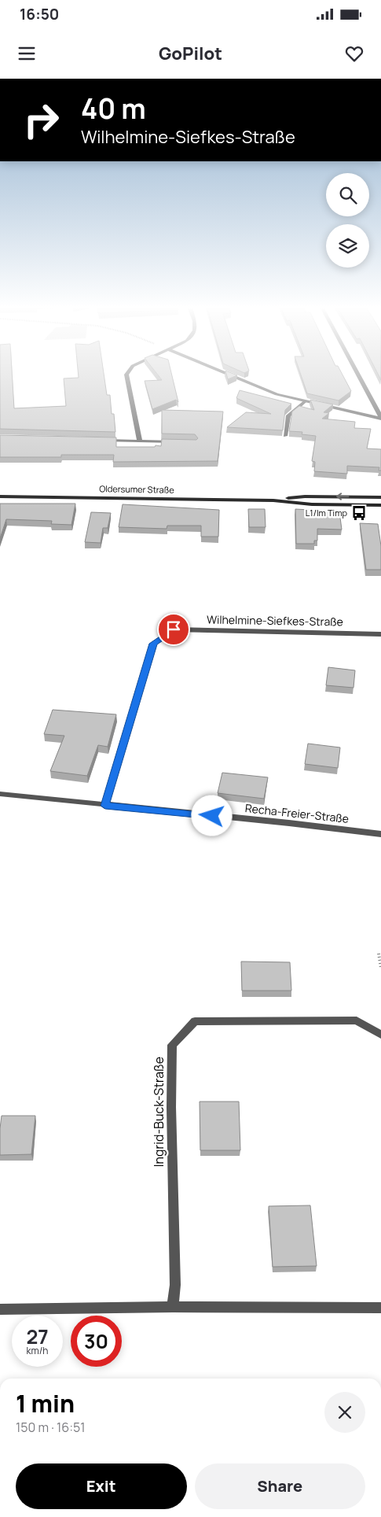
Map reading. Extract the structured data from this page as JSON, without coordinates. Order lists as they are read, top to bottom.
{
  "streets": {
    "main road": ["Oldersumer Straße"],
    "street": ["Wilhelmine-Siefkes-Straße", "Recha-Freier-Straße", "Ingrid-Buck-Straße"]
  },
  "crossings": [
    ["Wilhelmine-Siefkes-Straße", "Recha-Freier-Straße"]
  ],
  "places": {
    "bus stop": ["L1/Im Timp"]
  },
  "page": {
    "status": "16:50",
    "header": "GoPilot",
    "turn": ["40 m", "Wilhelmine-Siefkes-Straße"],
    "speed": "27 km/h",
    "limit": "30",
    "heading": ["1 min", "150 m · 16:51"],
    "buttons": ["Exit", "Share"]
  }
}
